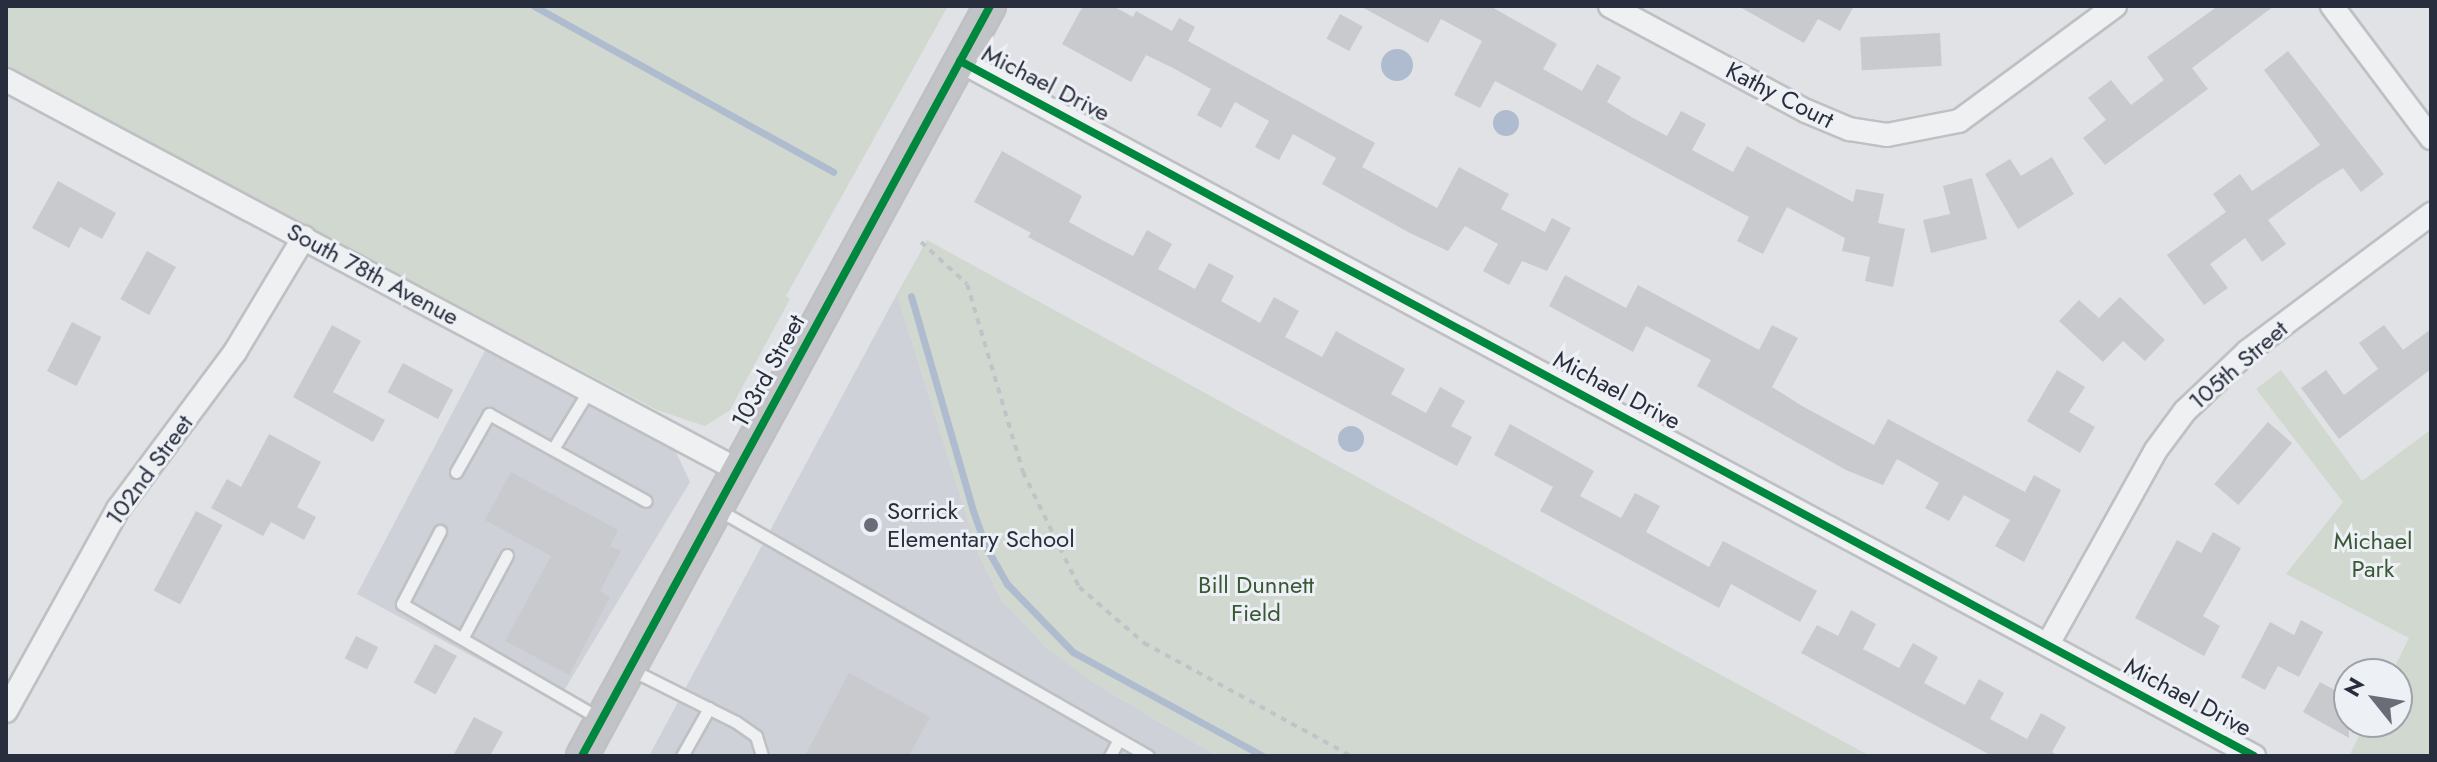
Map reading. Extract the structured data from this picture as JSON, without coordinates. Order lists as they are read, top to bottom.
{
  "streets": {
    "street": [
      "Michael Drive",
      "Kathy Court",
      "South 78th Avenue",
      "105th Street",
      "103rd Street",
      "102nd Street"
    ]
  },
  "crossings": [
    ["Michael Drive", "105th Street"],
    ["Michael Drive", "103rd Street"],
    ["South 78th Avenue", "103rd Street"],
    ["South 78th Avenue", "102nd Street"]
  ],
  "parks": ["Michael Park", "Bill Dunnett Field"],
  "places": ["Sorrick Elementary School"],
  "north": "top left"
}
